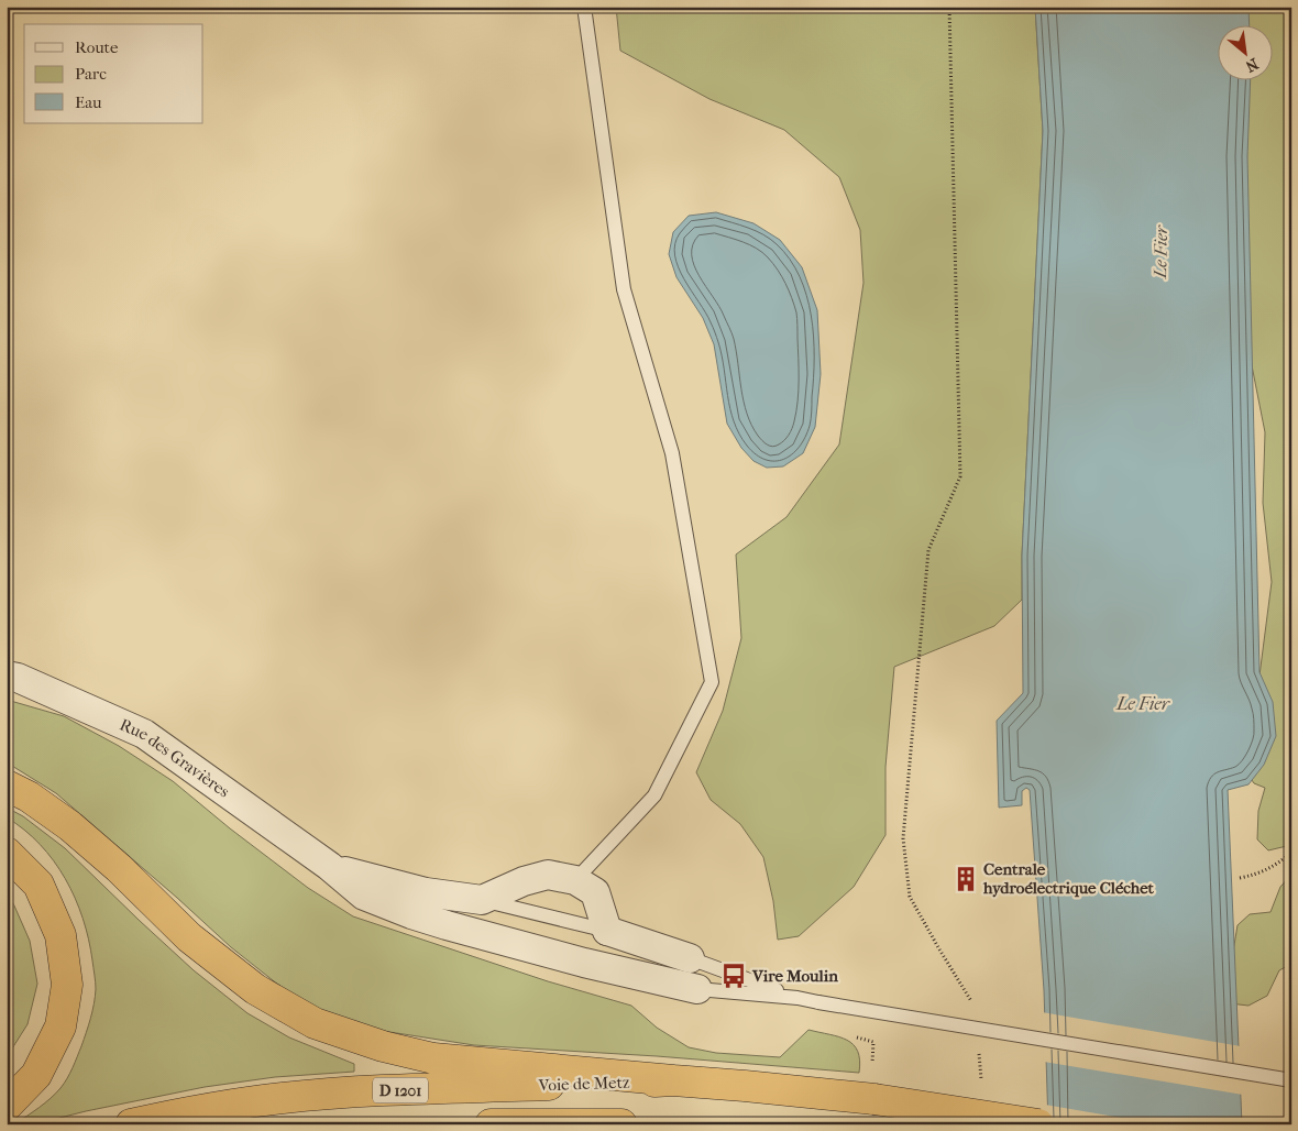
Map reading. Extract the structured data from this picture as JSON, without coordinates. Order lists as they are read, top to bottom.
{
  "streets": {
    "highway": ["Voie de Metz", "D 1201"],
    "street": ["Rue des Gravières"]
  },
  "water": ["Le Fier"],
  "places": {
    "building": ["Centrale hydroélectrique Cléchet"],
    "bus stop": ["Vire Moulin"]
  },
  "legend": ["Route", "Parc", "Eau"],
  "north": "bottom right"
}
